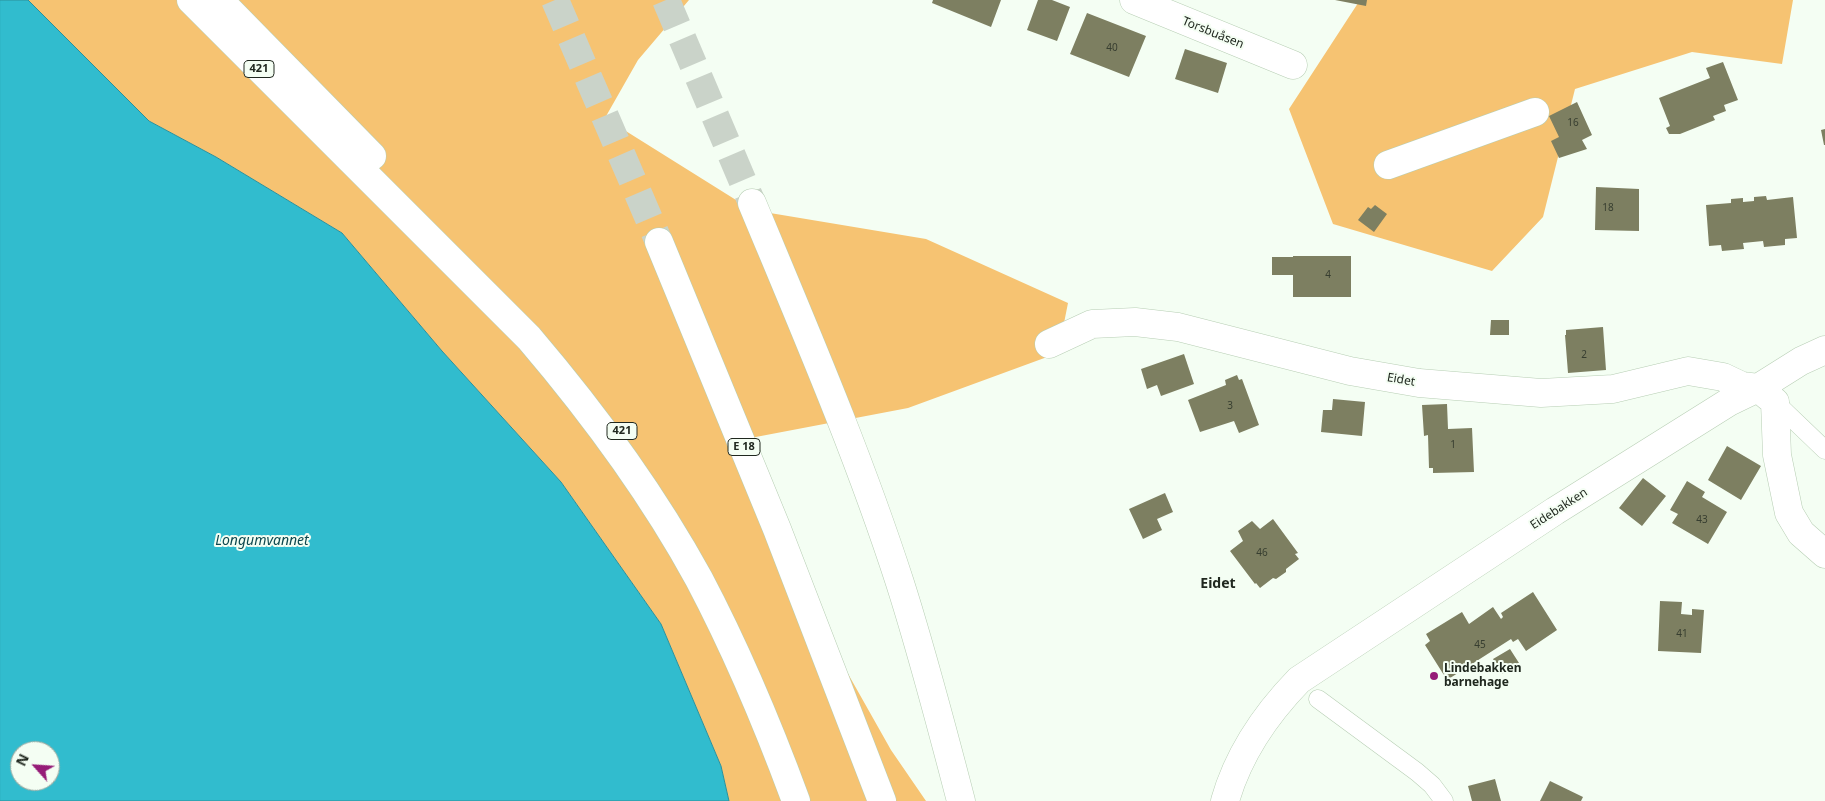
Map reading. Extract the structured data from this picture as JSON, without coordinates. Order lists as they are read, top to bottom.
{
  "streets": {
    "main road": [
      "Torsbuåsen",
      "421",
      "Eidet",
      "E 18",
      "Eidebakken"
    ]
  },
  "crossings": [
    ["Eidet", "Eidebakken"]
  ],
  "districts": ["Eidet"],
  "water": ["Longumvannet"],
  "places": ["Lindebakken barnehage"],
  "house_numbers": [
    "40",
    "16",
    "18",
    "4",
    "2",
    "3",
    "1",
    "43",
    "46",
    "41",
    "45"
  ],
  "north": "top left"
}
